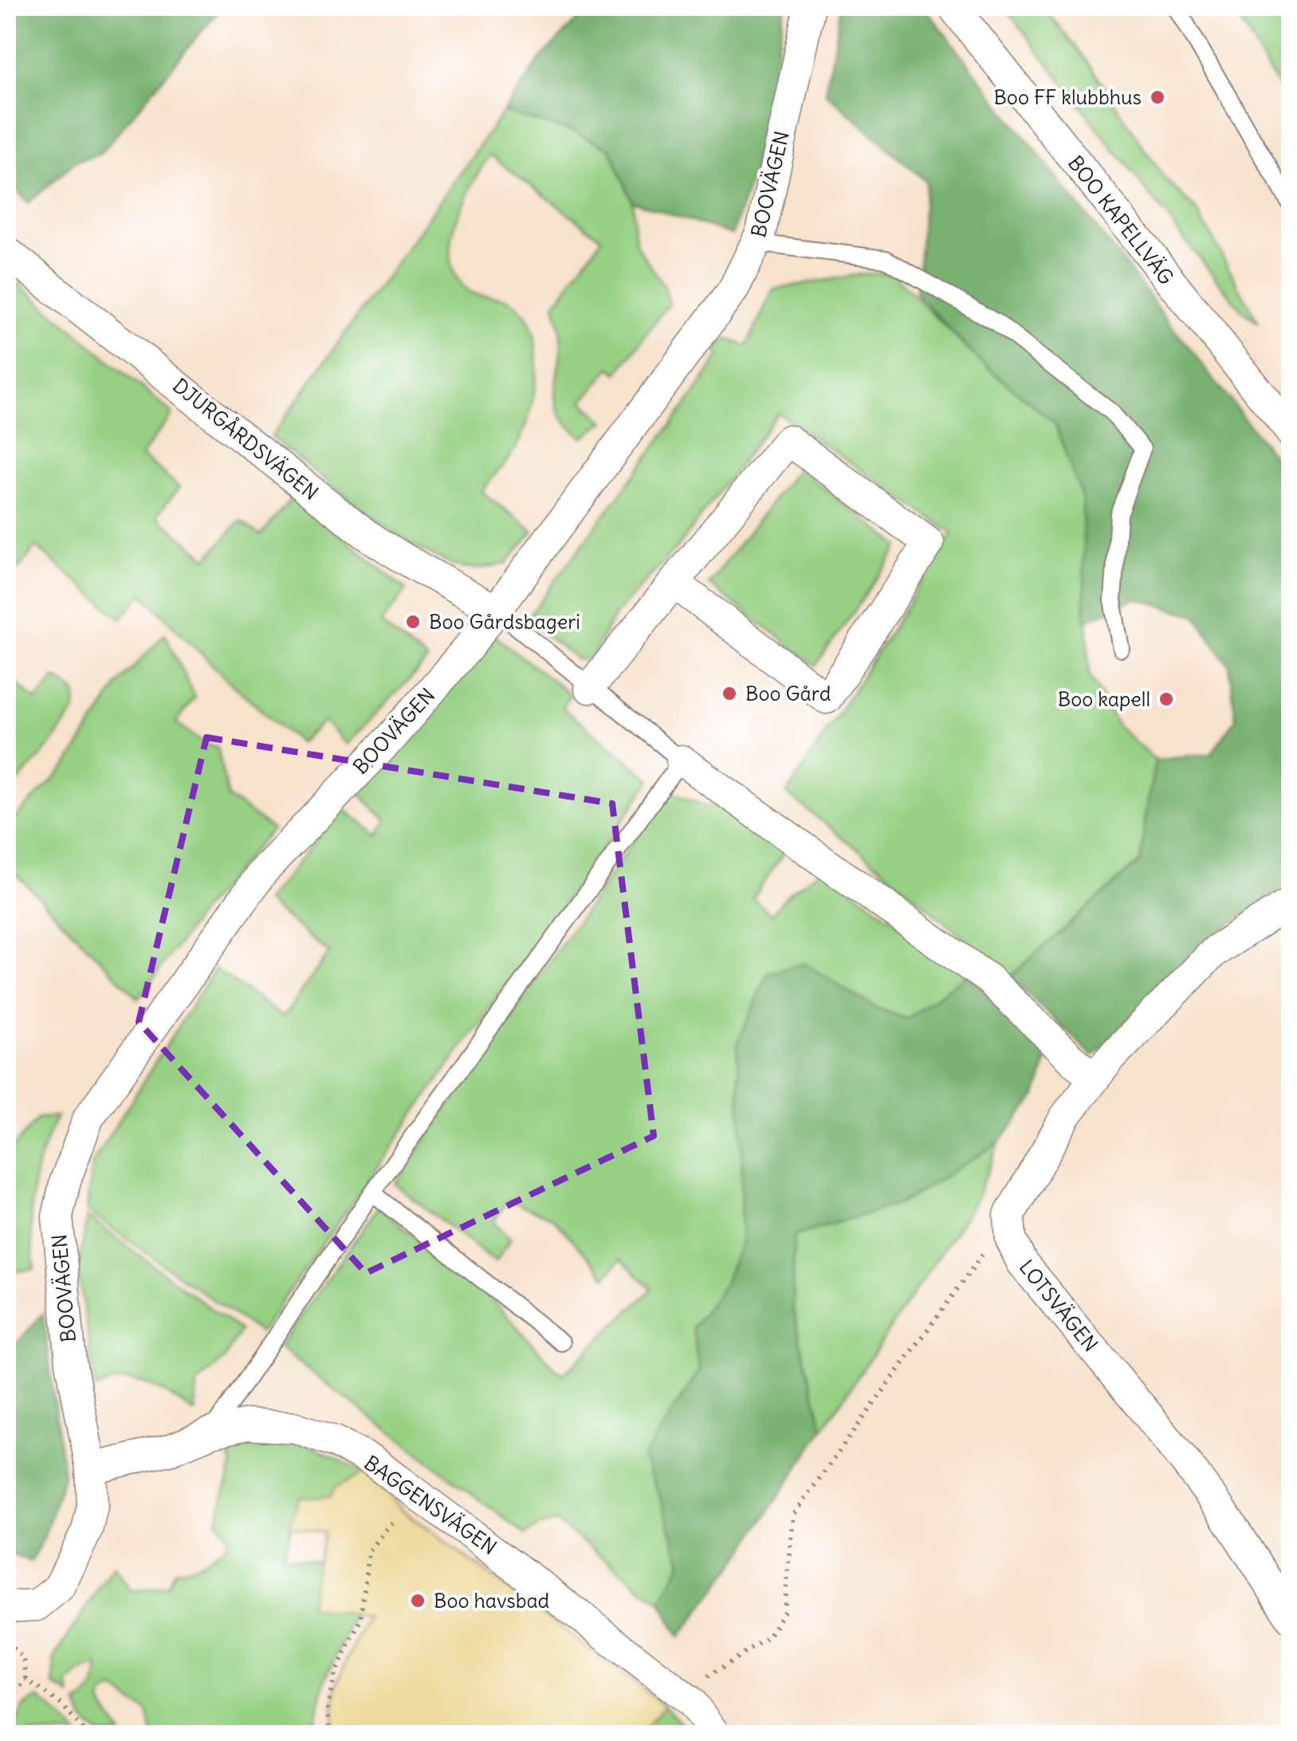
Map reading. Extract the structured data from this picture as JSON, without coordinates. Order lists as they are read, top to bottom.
{
  "streets": {
    "street": [
      "BOOVÄGEN",
      "BOO KAPELLVÄG",
      "DJURGÅRDSVÄGEN",
      "LOTSVÄGEN",
      "BAGGENSVÄGEN"
    ]
  },
  "crossings": [
    ["BOOVÄGEN", "DJURGÅRDSVÄGEN"],
    ["BOOVÄGEN", "BAGGENSVÄGEN"]
  ],
  "places": [
    "Boo FF klubbhus",
    "Boo Gårdsbageri",
    "Boo Gård",
    "Boo kapell",
    "Boo havsbad"
  ]
}
